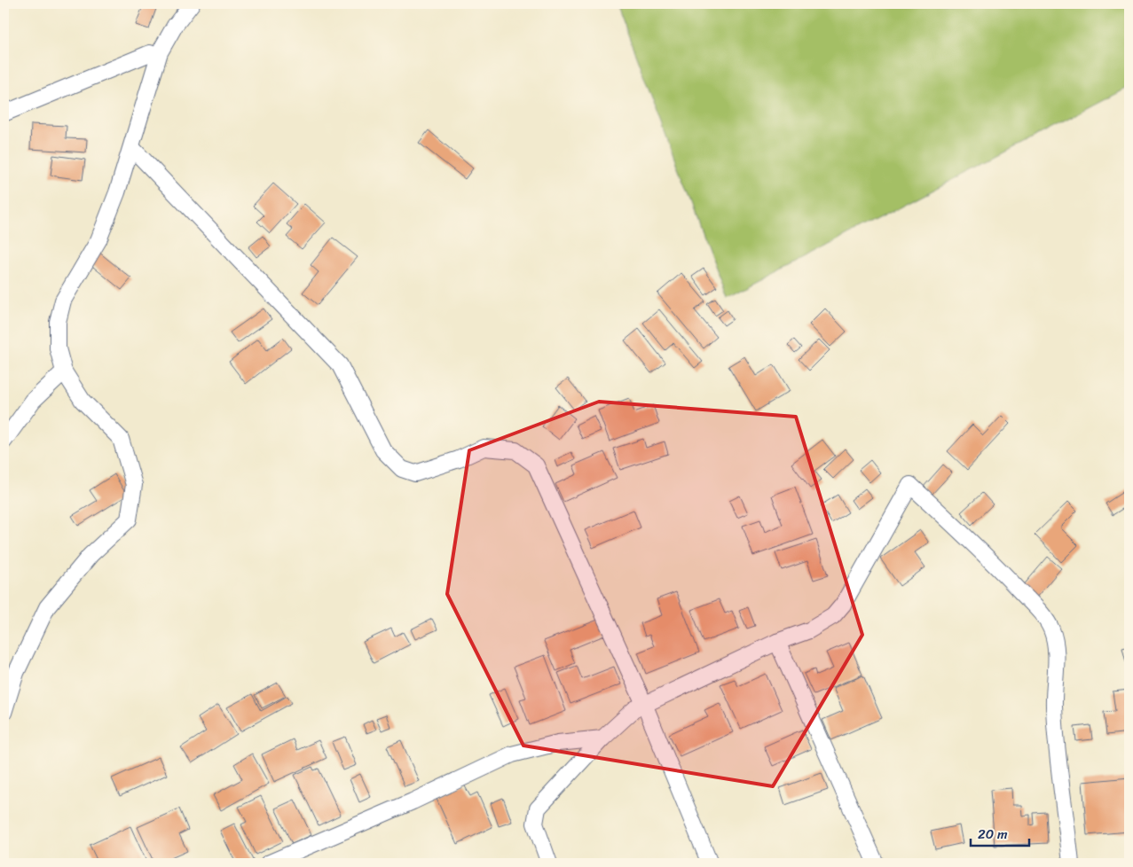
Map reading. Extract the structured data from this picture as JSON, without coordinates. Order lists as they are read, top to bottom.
{
  "scale_bar": "20 m"
}
